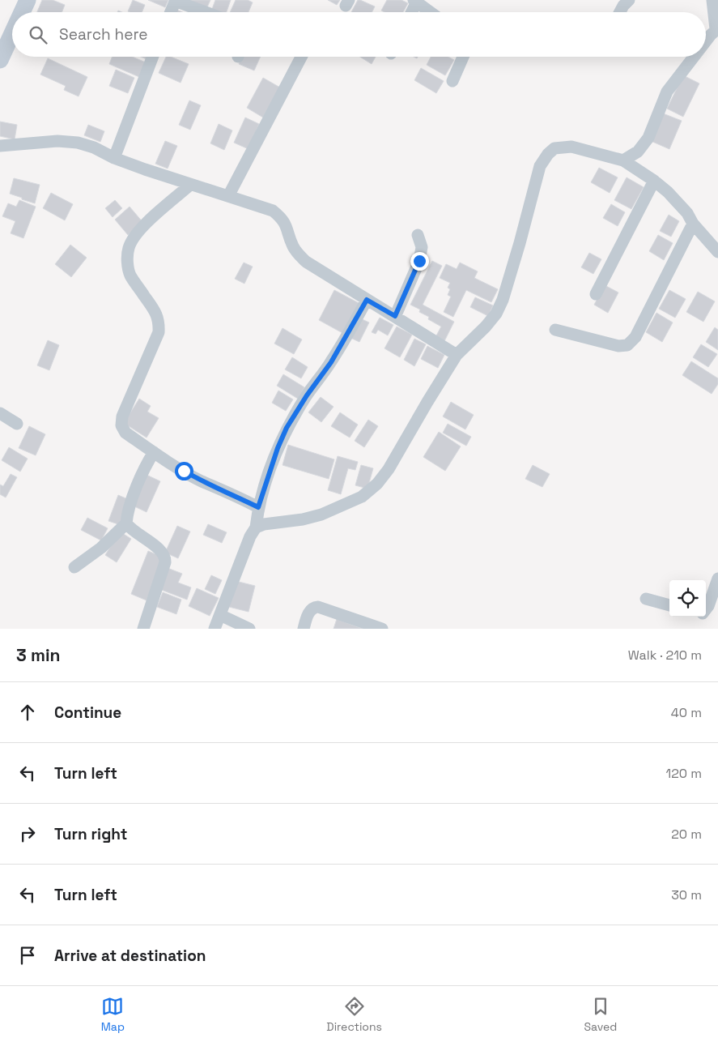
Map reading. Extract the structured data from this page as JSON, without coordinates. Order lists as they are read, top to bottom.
{
  "page": {
    "search": "Search here",
    "heading": ["3 min", "Walk · 210 m"],
    "list": [
      ["Continue", "40 m"],
      ["Turn left", "120 m"],
      ["Turn right", "20 m"],
      ["Turn left", "30 m"],
      "Arrive at destination"
    ],
    "nav": ["Map", "Directions", "Saved"]
  }
}
